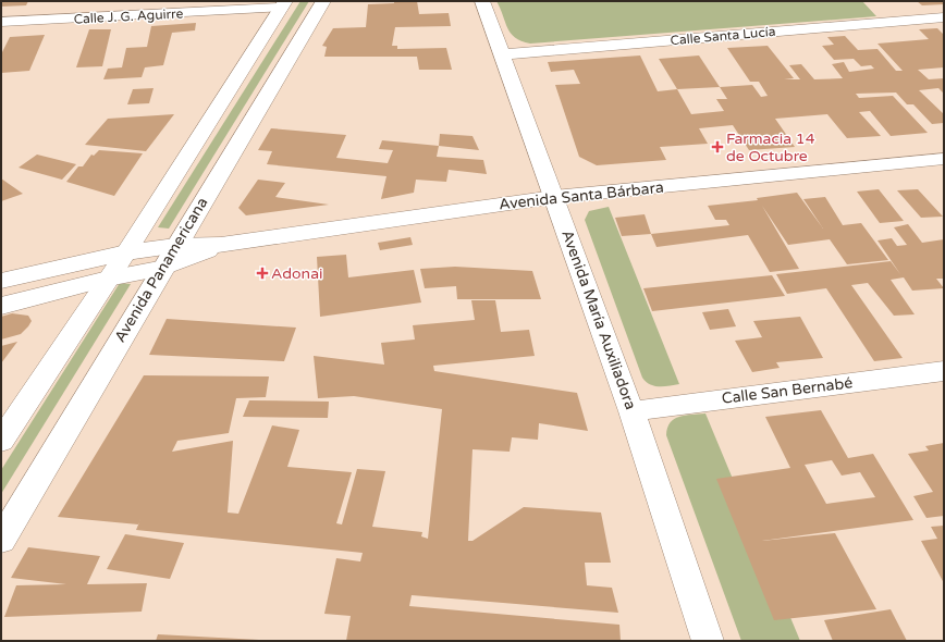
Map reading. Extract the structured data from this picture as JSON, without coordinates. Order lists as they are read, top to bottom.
{
  "streets": {
    "main road": [
      "Calle J. G. Aguirre",
      "Calle Santa Lucía",
      "Avenida Santa Bárbara",
      "Avenida Panamericana",
      "Avenida María Auxiliadora",
      "Calle San Bernabé"
    ]
  },
  "crossings": [
    ["Calle Santa Lucía", "Avenida María Auxiliadora"],
    ["Avenida Santa Bárbara", "Avenida María Auxiliadora"],
    ["Avenida María Auxiliadora", "Calle San Bernabé"]
  ],
  "places": {
    "health": ["Farmacia 14 de Octubre", "Adonai"]
  }
}
